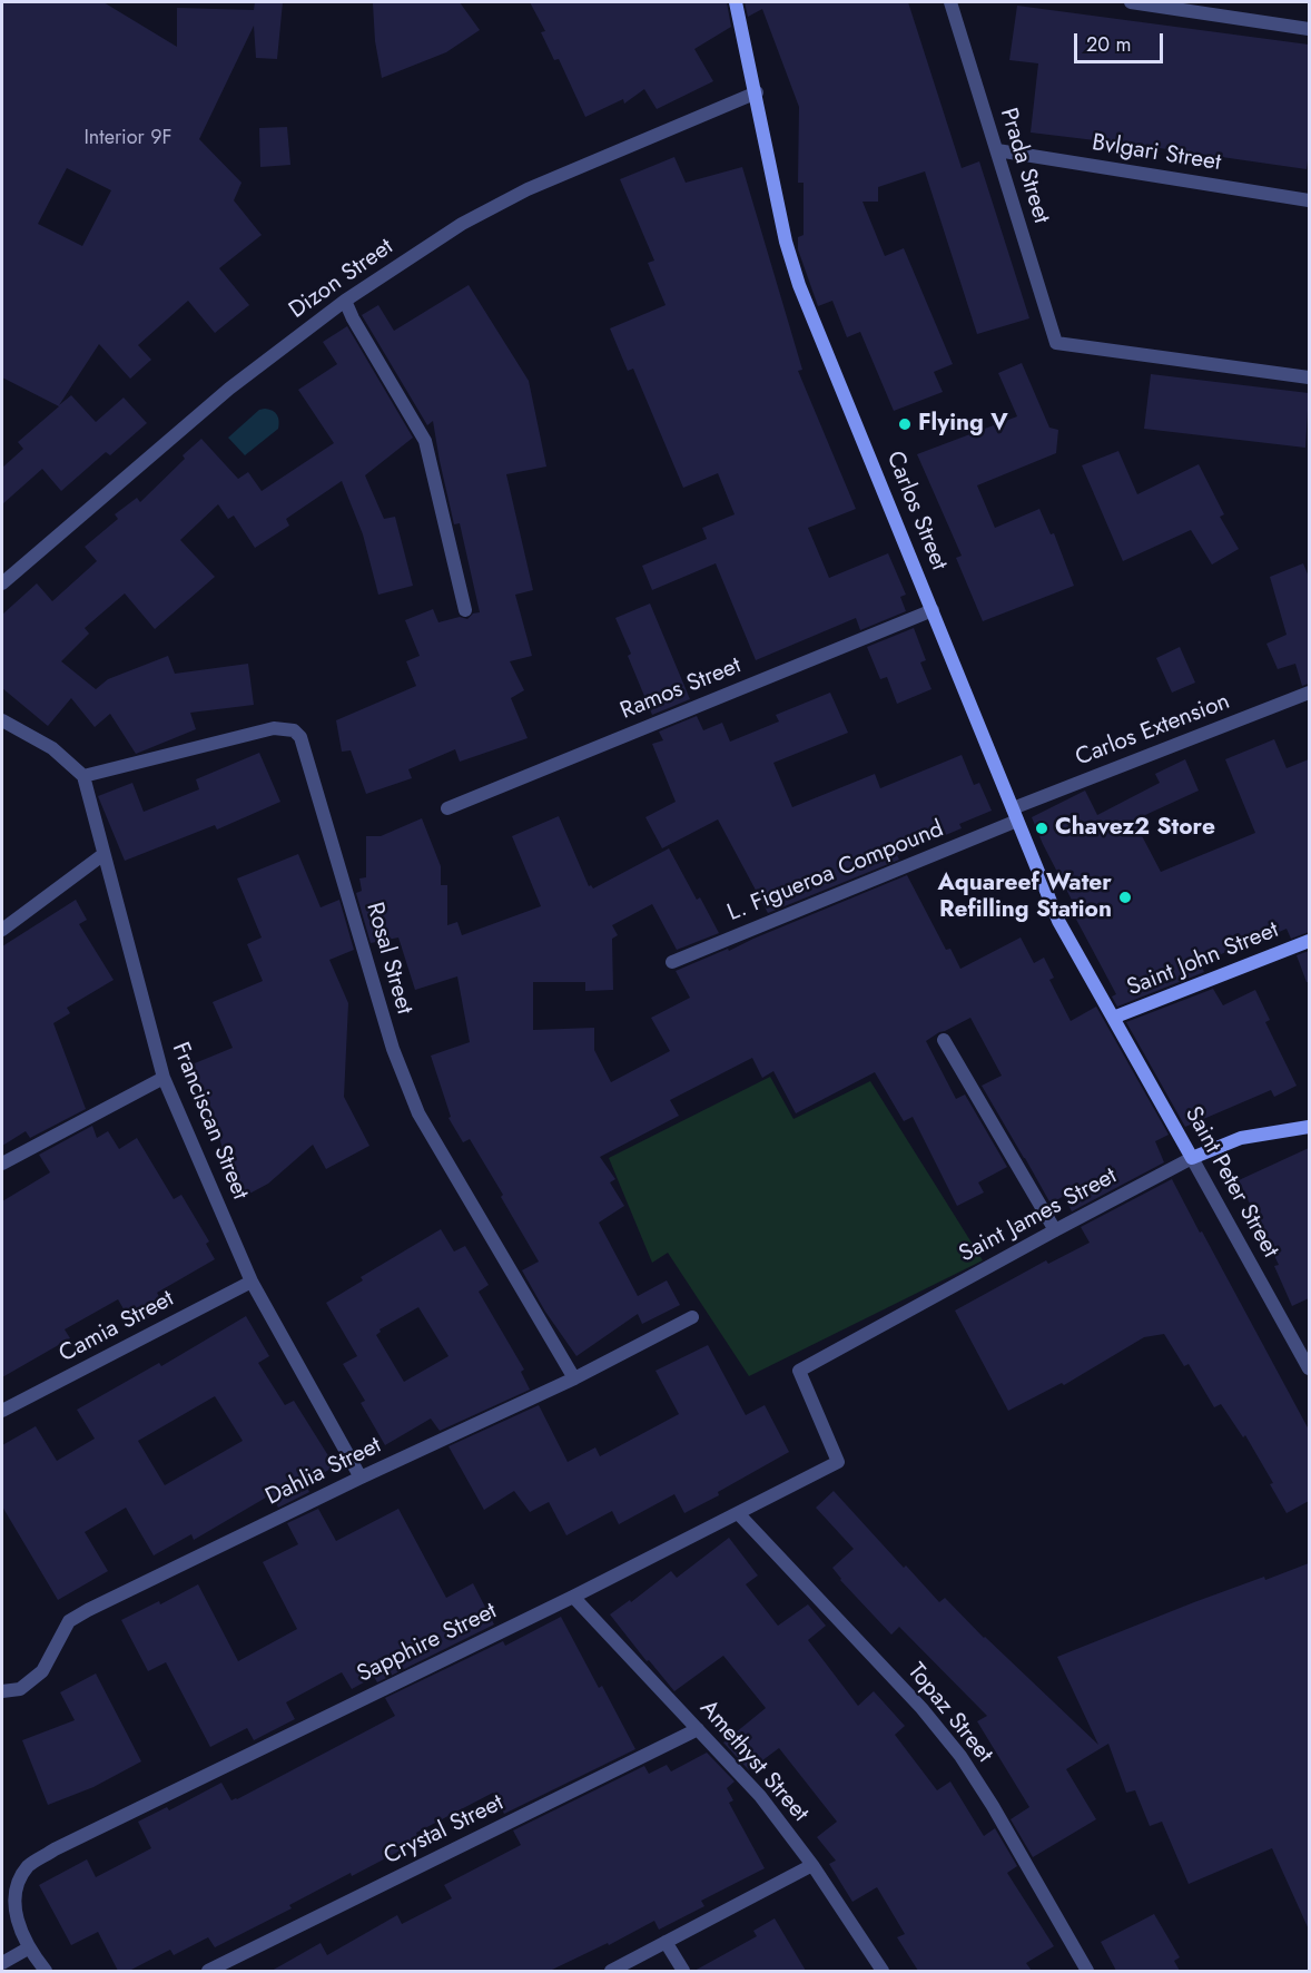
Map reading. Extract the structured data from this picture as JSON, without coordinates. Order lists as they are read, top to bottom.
{
  "streets": {
    "street": [
      "Bvlgari Street",
      "Prada Street",
      "Dizon Street",
      "Carlos Street",
      "Ramos Street",
      "Carlos Extension",
      "L. Figueroa Compound",
      "Rosal Street",
      "Saint John Street",
      "Franciscan Street",
      "Saint Peter Street",
      "Saint James Street",
      "Camia Street",
      "Dahlia Street",
      "Sapphire Street",
      "Topaz Street",
      "Amethyst Street",
      "Crystal Street"
    ]
  },
  "crossings": [
    ["Bvlgari Street", "Prada Street"],
    ["Dizon Street", "Carlos Street"],
    ["Carlos Street", "Ramos Street"],
    ["Carlos Street", "Carlos Extension"],
    ["Carlos Street", "L. Figueroa Compound"],
    ["Carlos Street", "Saint John Street"],
    ["Carlos Street", "Saint Peter Street"],
    ["Carlos Extension", "L. Figueroa Compound"],
    ["Rosal Street", "Franciscan Street"],
    ["Rosal Street", "Dahlia Street"],
    ["Saint John Street", "Saint Peter Street"],
    ["Franciscan Street", "Camia Street"],
    ["Franciscan Street", "Dahlia Street"],
    ["Saint Peter Street", "Saint James Street"],
    ["Saint James Street", "Sapphire Street"],
    ["Sapphire Street", "Topaz Street"],
    ["Sapphire Street", "Amethyst Street"],
    ["Amethyst Street", "Crystal Street"]
  ],
  "places": ["Flying V", "Chavez2 Store", "Aquareef Water Refilling Station"],
  "house_numbers": ["Interior 9F"],
  "scale_bar": "20 m"
}
